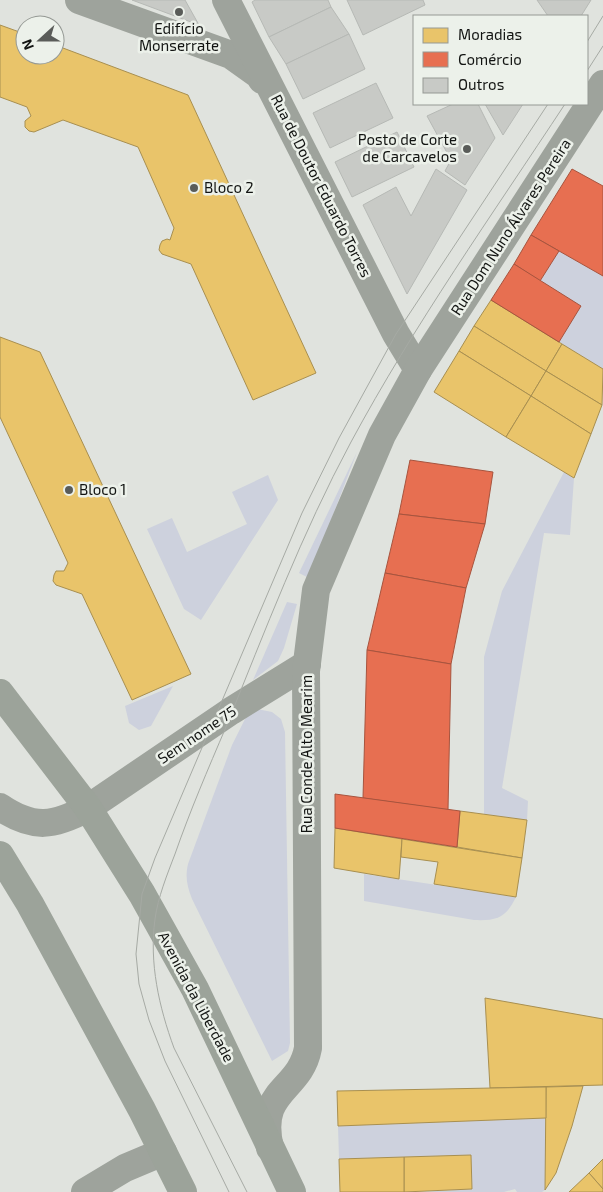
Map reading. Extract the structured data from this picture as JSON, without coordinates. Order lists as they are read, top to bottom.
{
  "streets": {
    "main road": ["Avenida da Liberdade"],
    "street": [
      "Rua de Doutor Eduardo Torres",
      "Rua Dom Nuno Álvares Pereira",
      "Sem nome 75",
      "Rua Conde Alto Mearim"
    ]
  },
  "crossings": [
    ["Rua de Doutor Eduardo Torres", "Rua Dom Nuno Álvares Pereira"],
    ["Rua de Doutor Eduardo Torres", "Rua Conde Alto Mearim"],
    ["Rua Dom Nuno Álvares Pereira", "Rua Conde Alto Mearim"],
    ["Sem nome 75", "Rua Conde Alto Mearim"],
    ["Sem nome 75", "Avenida da Liberdade"],
    ["Rua Conde Alto Mearim", "Avenida da Liberdade"]
  ],
  "places": [
    "Edifício Monserrate",
    "Posto de Corte de Carcavelos",
    "Bloco 2",
    "Bloco 1"
  ],
  "legend": ["Moradias", "Comércio", "Outros"],
  "north": "left"
}
